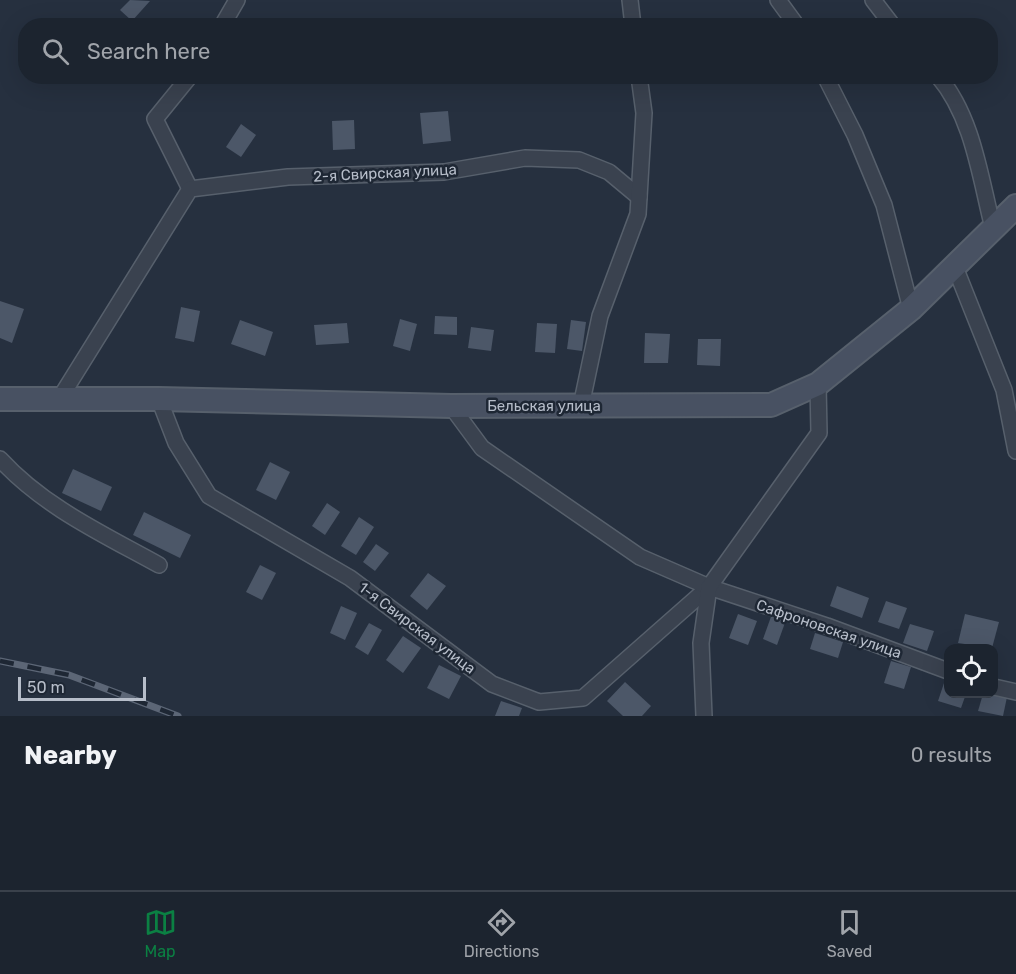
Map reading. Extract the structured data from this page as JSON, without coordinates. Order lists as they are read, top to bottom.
{
  "streets": {
    "street": [
      "2-я Свирская улица",
      "Бельская улица",
      "1-я Свирская улица",
      "Сафроновская улица"
    ]
  },
  "crossings": [
    ["Бельская улица", "1-я Свирская улица"],
    ["Бельская улица", "Сафроновская улица"],
    ["1-я Свирская улица", "Сафроновская улица"]
  ],
  "scale_bar": "50 m",
  "page": {
    "search": "Search here",
    "scale": "50 m",
    "heading": ["Nearby", "0 results"],
    "nav": ["Map", "Directions", "Saved"]
  }
}
